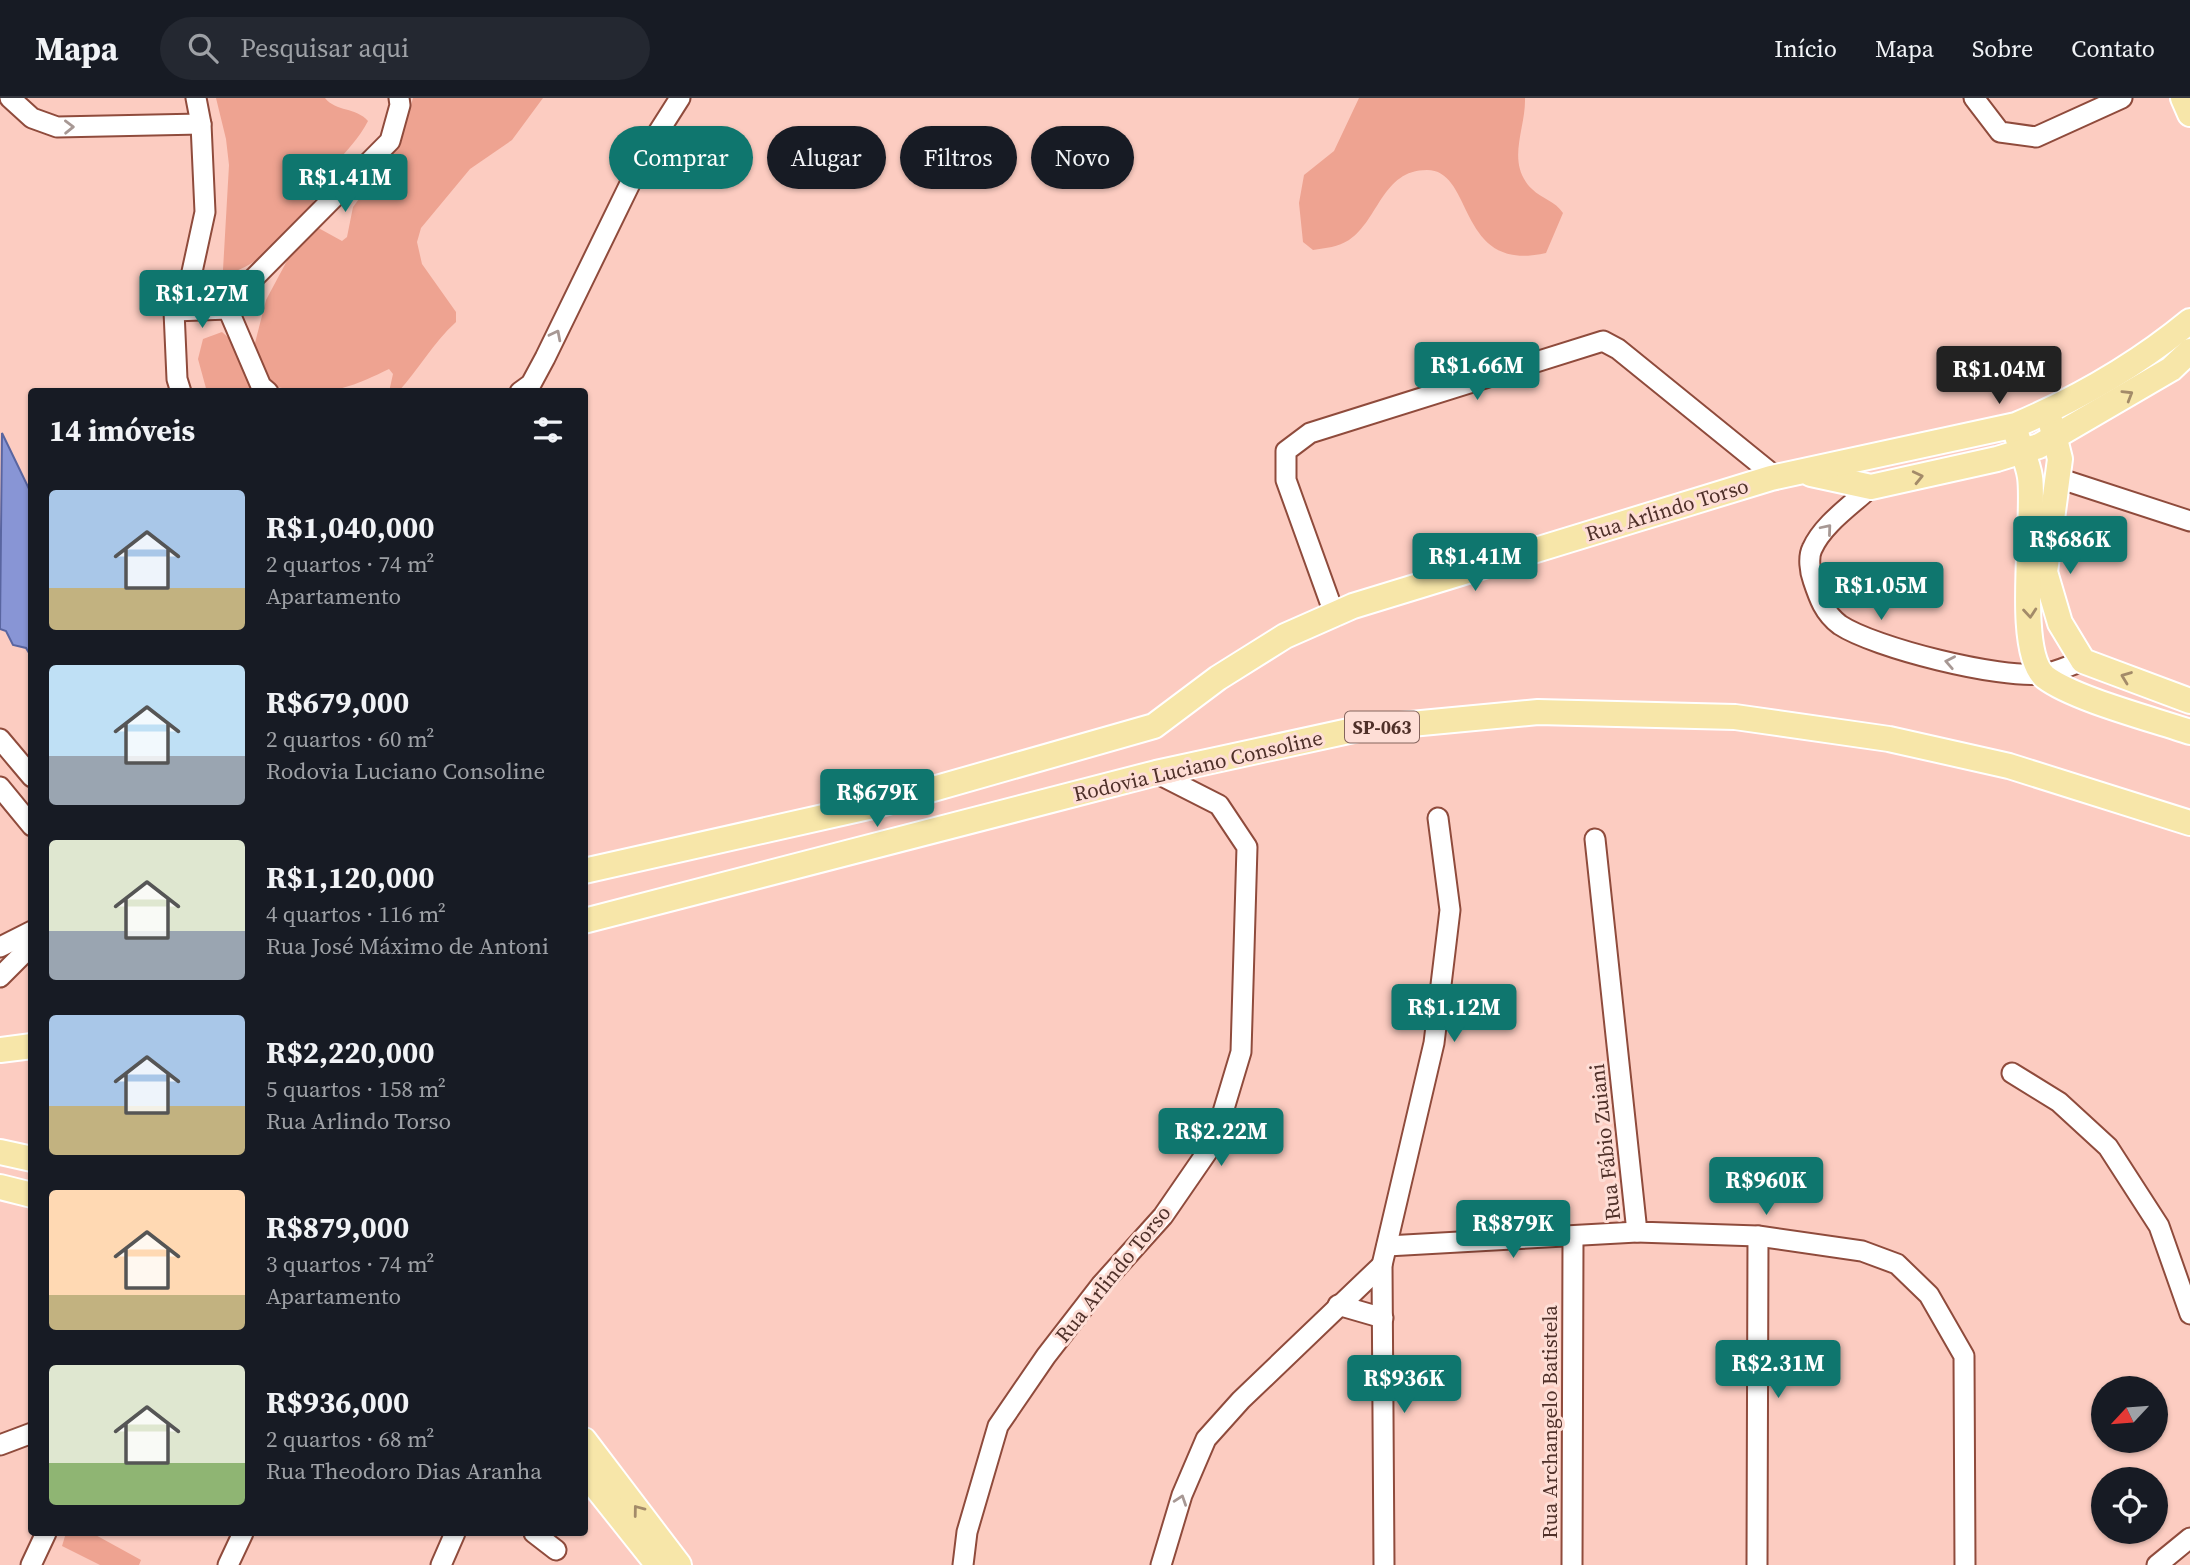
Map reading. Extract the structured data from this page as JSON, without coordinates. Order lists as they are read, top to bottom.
{
  "streets": {
    "main road": ["Rua Arlindo Torso", "SP-063", "Rodovia Luciano Consoline"],
    "street": ["Rua Fábio Zuiani", "Rua Archangelo Batistela"]
  },
  "crossings": [
    ["Rua Arlindo Torso", "Rodovia Luciano Consoline"]
  ],
  "north": "bottom left",
  "page": {
    "header": "Mapa",
    "search": "Pesquisar aqui",
    "nav": [
      "Início",
      "Mapa",
      "Sobre",
      "Contato"
    ],
    "chip": [
      "Comprar",
      "Alugar",
      "Filtros",
      "Novo"
    ],
    "price": [
      "R$1.41M",
      "R$1.27M",
      "R$1.66M",
      "R$1.04M",
      "R$686K",
      "R$1.41M",
      "R$1.05M",
      "R$679K",
      "R$1.12M",
      "R$2.22M",
      "R$960K",
      "R$879K",
      "R$2.31M",
      "R$936K"
    ],
    "heading": "14 imóveis",
    "list": [
      {
        "name": "R$1,040,000",
        "note": "2 quartos · 74 m² · Apartamento"
      },
      {
        "name": "R$679,000",
        "note": "2 quartos · 60 m² · Rodovia Luciano Consoline"
      },
      {
        "name": "R$1,120,000",
        "note": "4 quartos · 116 m² · Rua José Máximo de Antoni"
      },
      {
        "name": "R$2,220,000",
        "note": "5 quartos · 158 m² · Rua Arlindo Torso"
      },
      {
        "name": "R$879,000",
        "note": "3 quartos · 74 m² · Apartamento"
      },
      {
        "name": "R$936,000",
        "note": "2 quartos · 68 m² · Rua Theodoro Dias Aranha"
      }
    ]
  }
}
